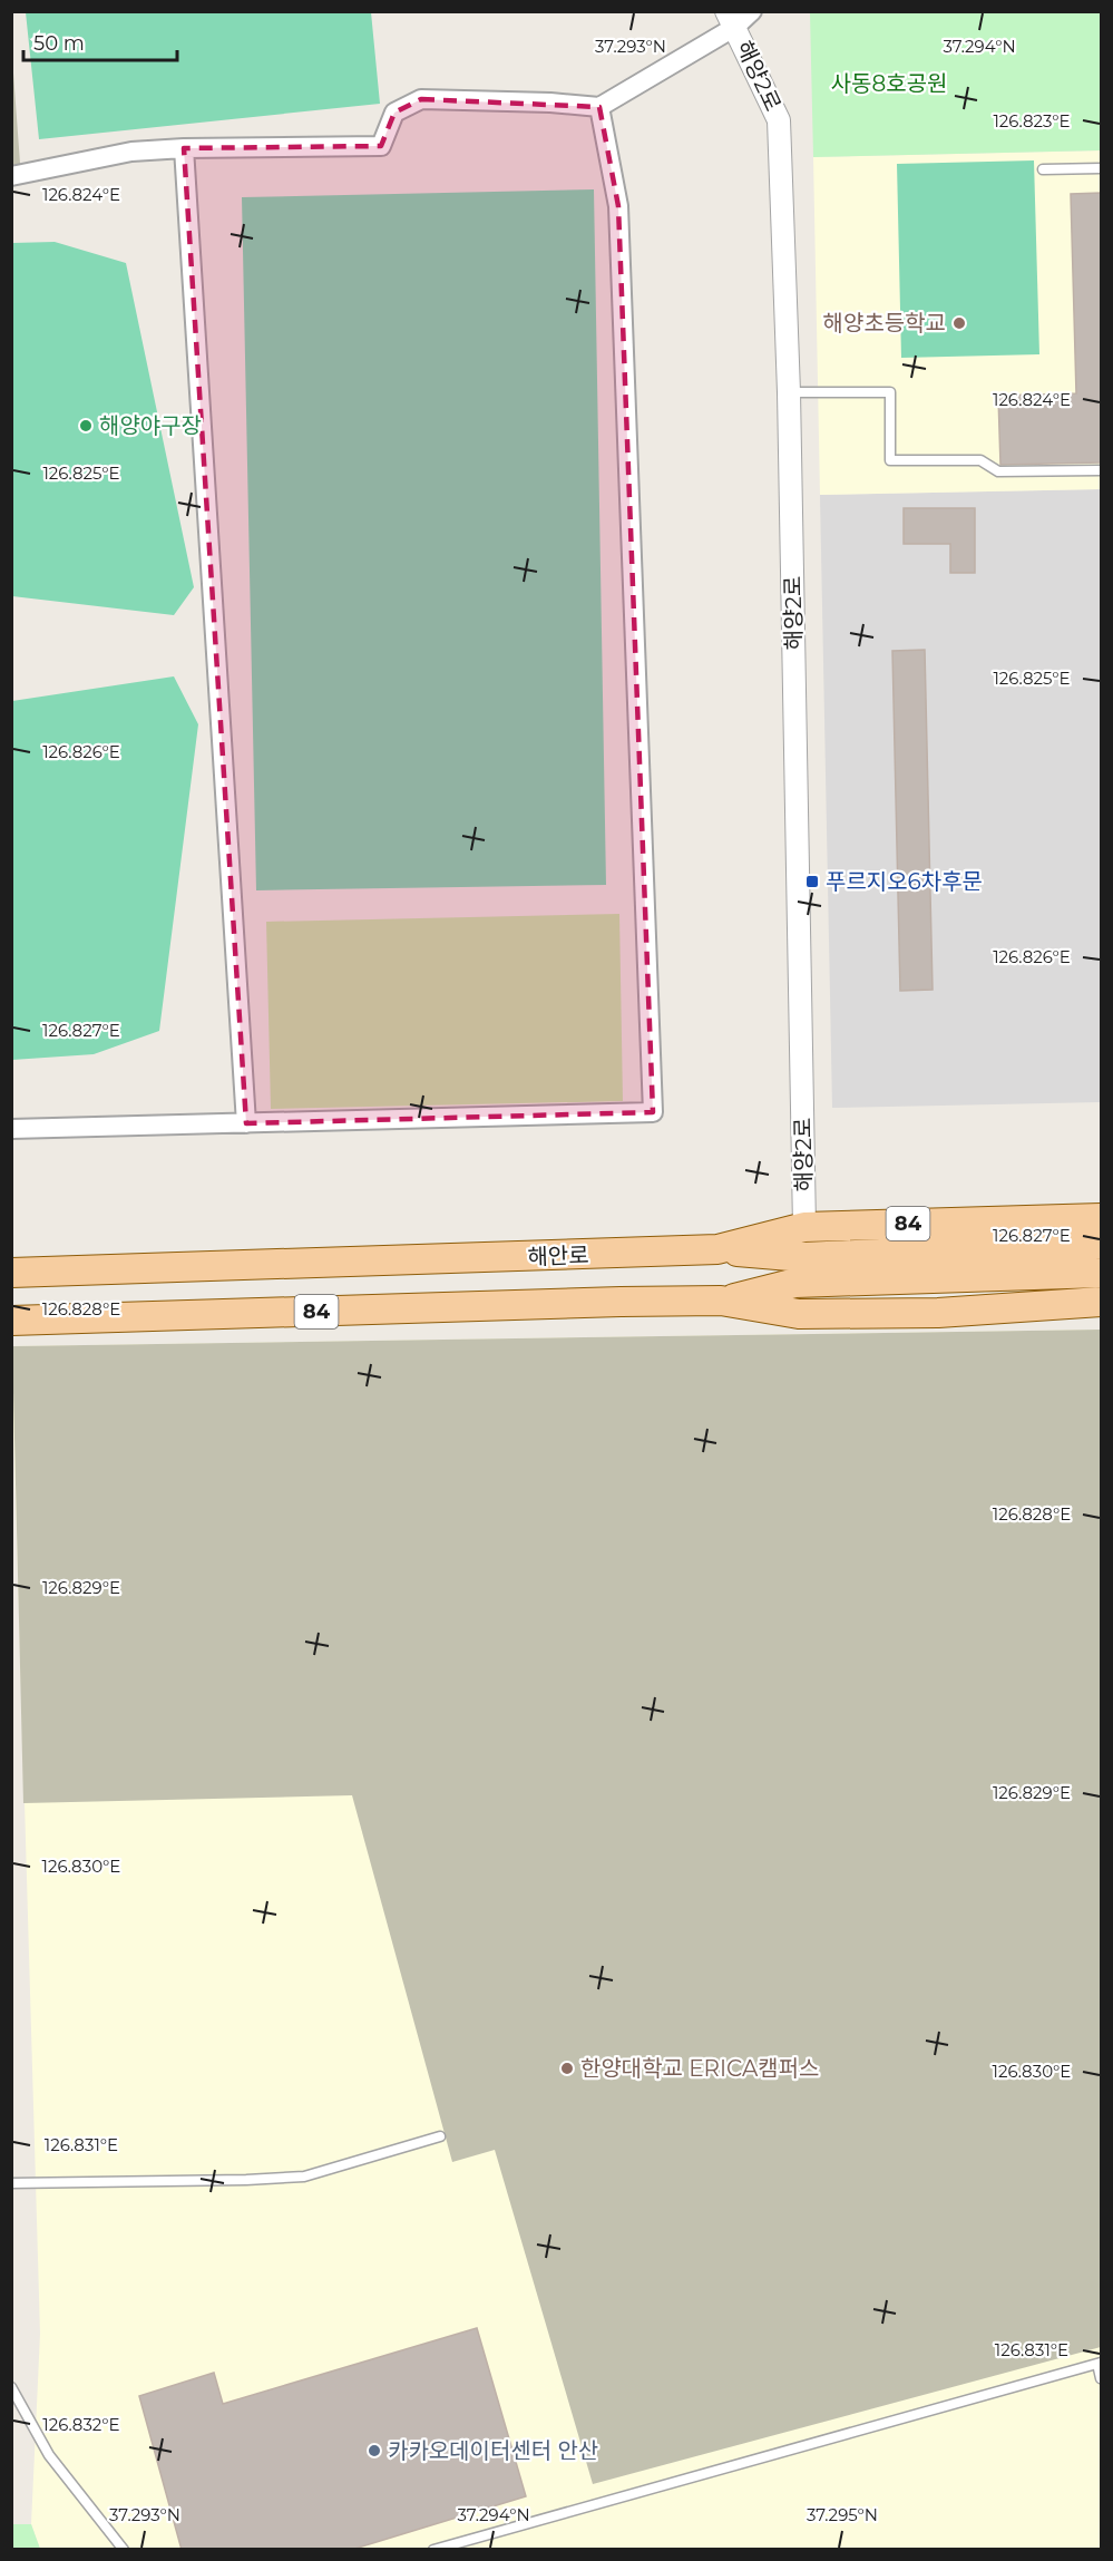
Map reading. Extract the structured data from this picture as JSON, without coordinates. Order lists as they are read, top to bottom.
{
  "streets": {
    "main road": ["84", "해안로"],
    "street": ["해양2로"]
  },
  "crossings": [
    ["해양2로", "해안로"]
  ],
  "parks": ["사동8호공원"],
  "places": {
    "other": [
      "해양초등학교",
      "해양야구장",
      "한양대학교 ERICA캠퍼스",
      "카카오데이터센터 안산"
    ],
    "transit": ["푸르지오6차후문"]
  },
  "scale_bar": "50 m",
  "coordinates": [
    "37.293°N",
    "37.294°N",
    "126.823°E",
    "126.824°E",
    "126.825°E",
    "126.826°E",
    "126.827°E",
    "126.828°E",
    "126.829°E",
    "126.830°E",
    "126.831°E",
    "126.832°E",
    "37.295°N"
  ]
}
